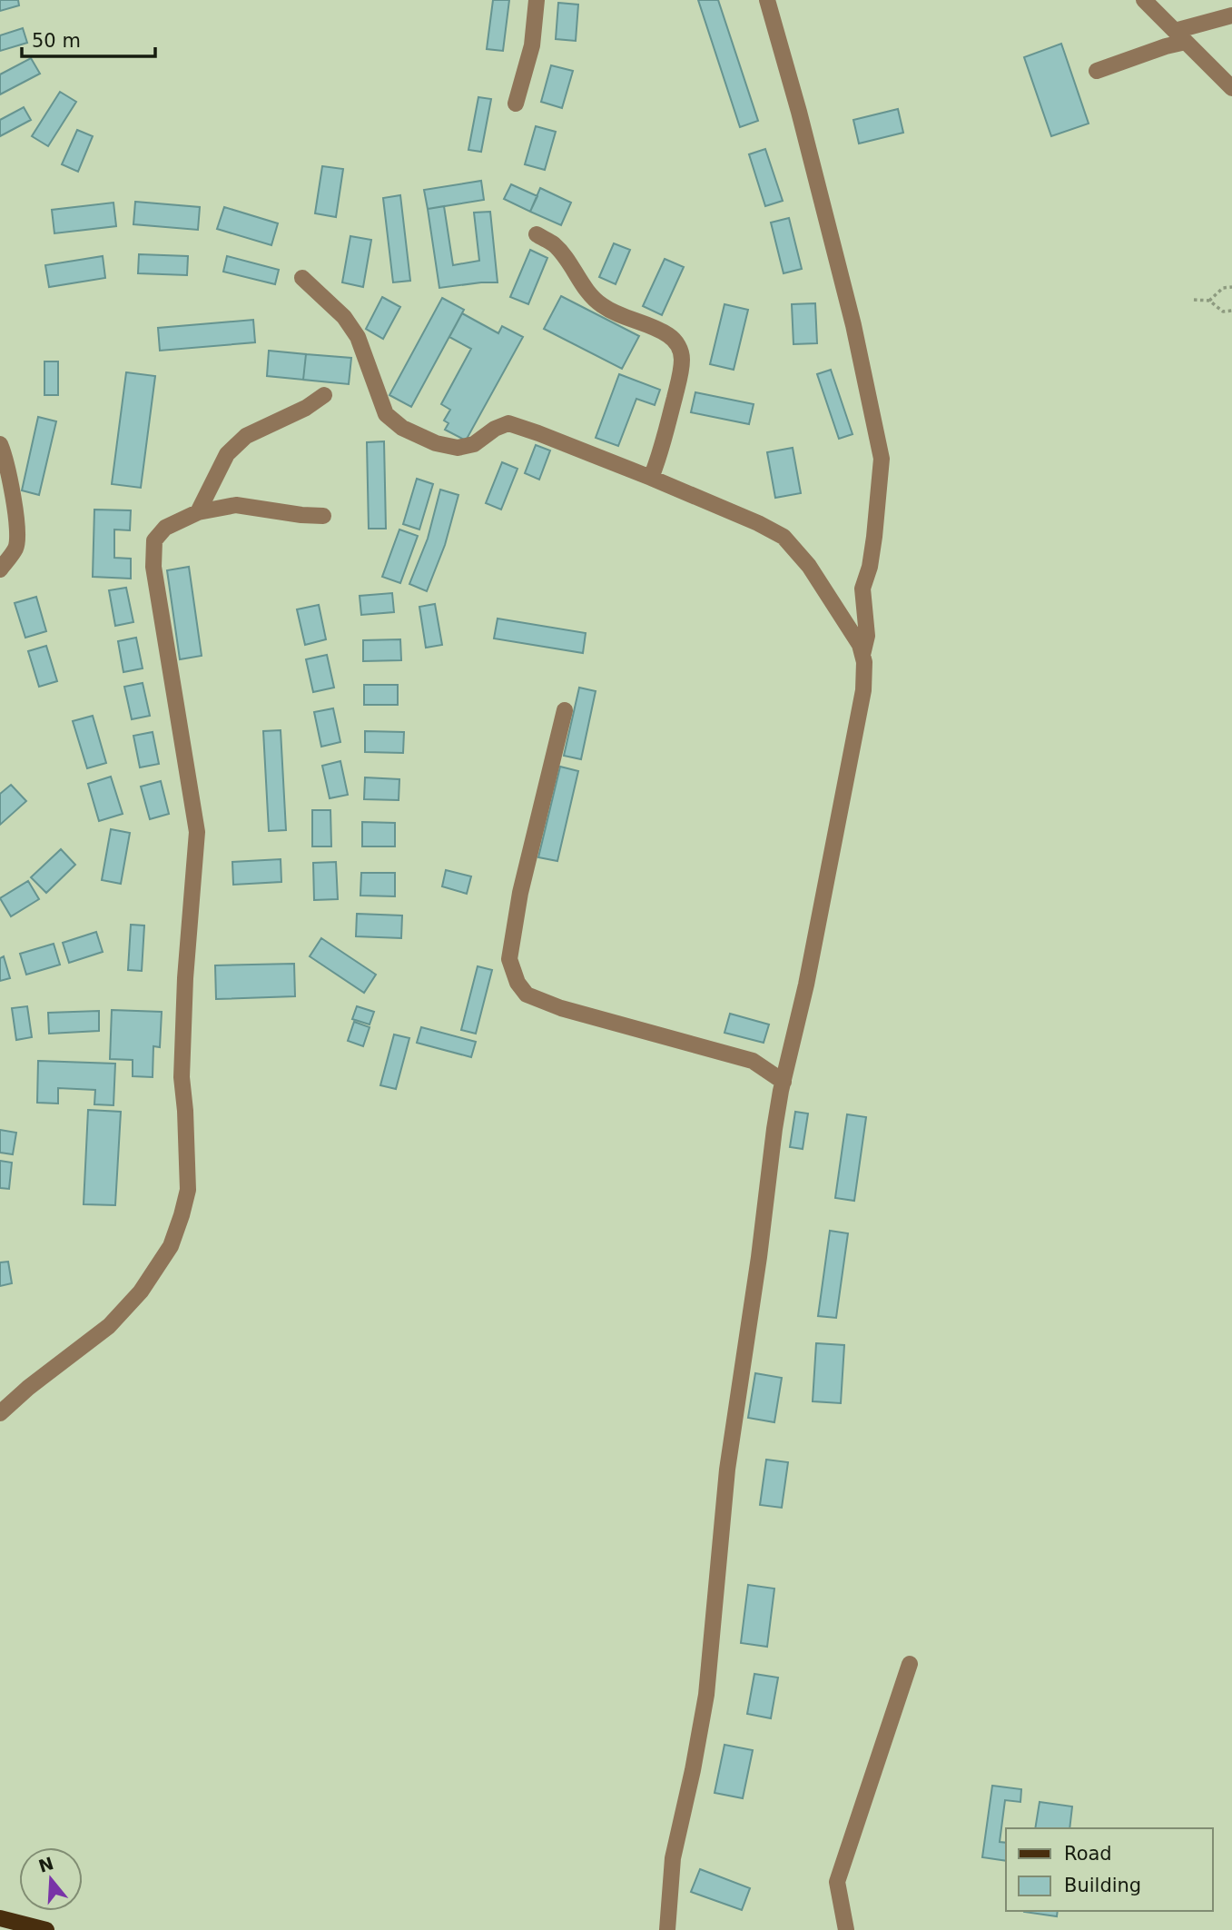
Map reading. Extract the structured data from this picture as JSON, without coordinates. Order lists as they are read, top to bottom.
{
  "legend": ["Road", "Building"],
  "scale_bar": "50 m",
  "north": "top"
}
